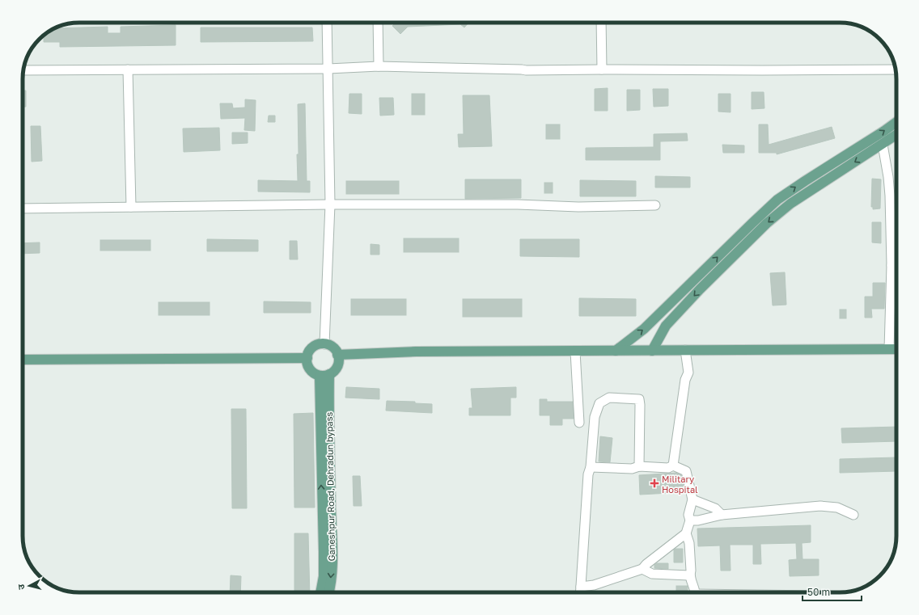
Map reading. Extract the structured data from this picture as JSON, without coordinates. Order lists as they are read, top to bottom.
{
  "streets": {
    "main road": ["Ganeshpur Road, Dehradun bypass"]
  },
  "places": {
    "health": ["Military Hospital"]
  },
  "scale_bar": "50 m",
  "north": "left"
}
